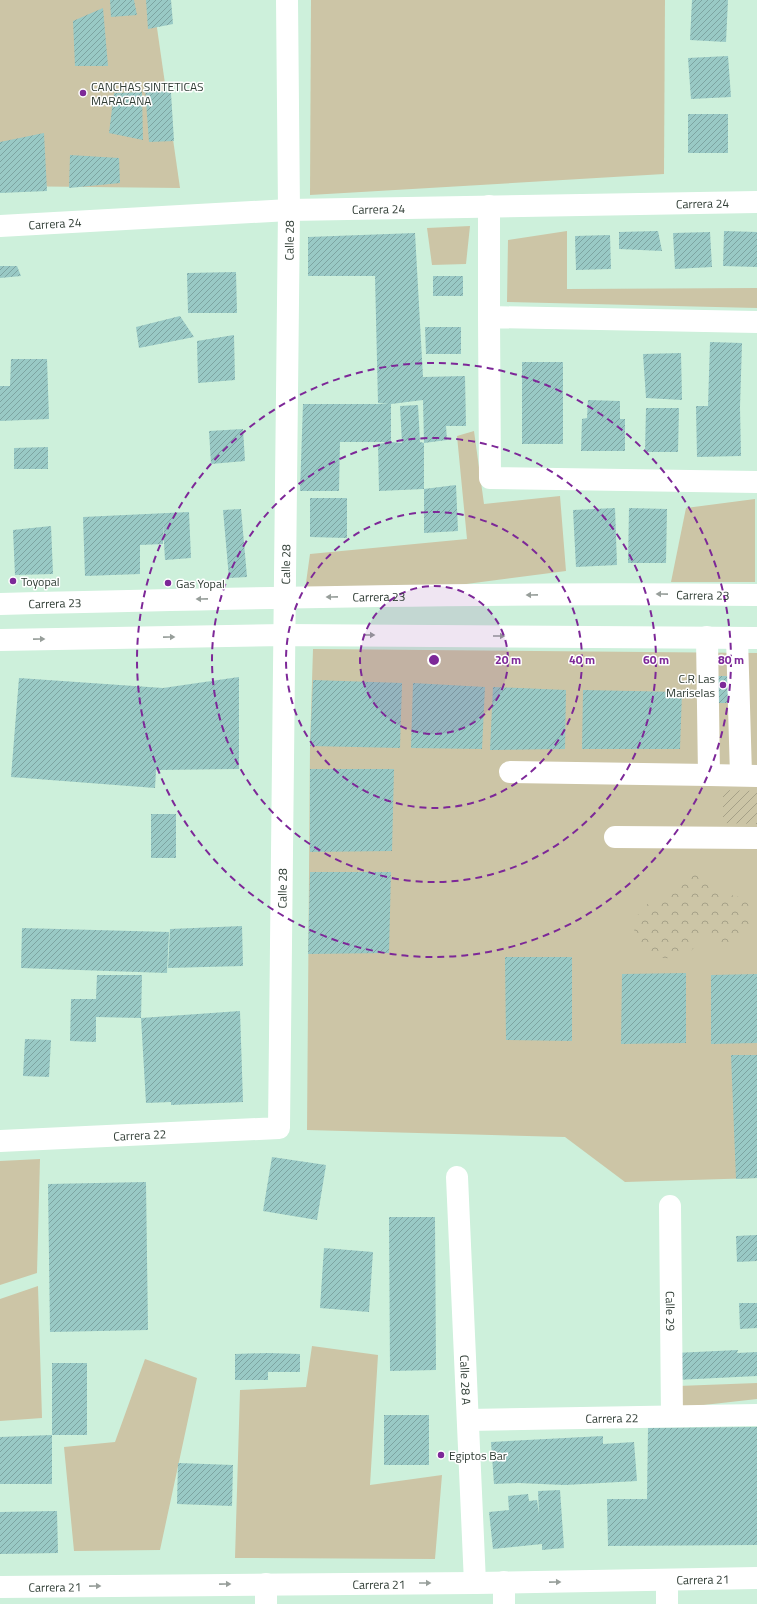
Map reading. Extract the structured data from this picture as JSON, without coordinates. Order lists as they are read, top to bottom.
{
  "streets": {
    "street": [
      "Carrera 24",
      "Calle 28",
      "Carrera 23",
      "Carrera 22",
      "Calle 29",
      "Calle 28 A",
      "Carrera 21"
    ]
  },
  "crossings": [
    ["Carrera 24", "Calle 28"],
    ["Calle 28", "Carrera 23"],
    ["Calle 28", "Carrera 22"],
    ["Carrera 22", "Calle 29"],
    ["Carrera 22", "Calle 28 A"],
    ["Calle 28 A", "Carrera 21"]
  ],
  "one_way": ["Carrera 21"],
  "places": [
    "CANCHAS SINTETICAS MARACANA",
    "Toyopal",
    "Gas Yopal",
    "C.R Las Mariselas",
    "Egiptos Bar"
  ],
  "rings": [
    "20 m",
    "40 m",
    "60 m",
    "80 m"
  ]
}
